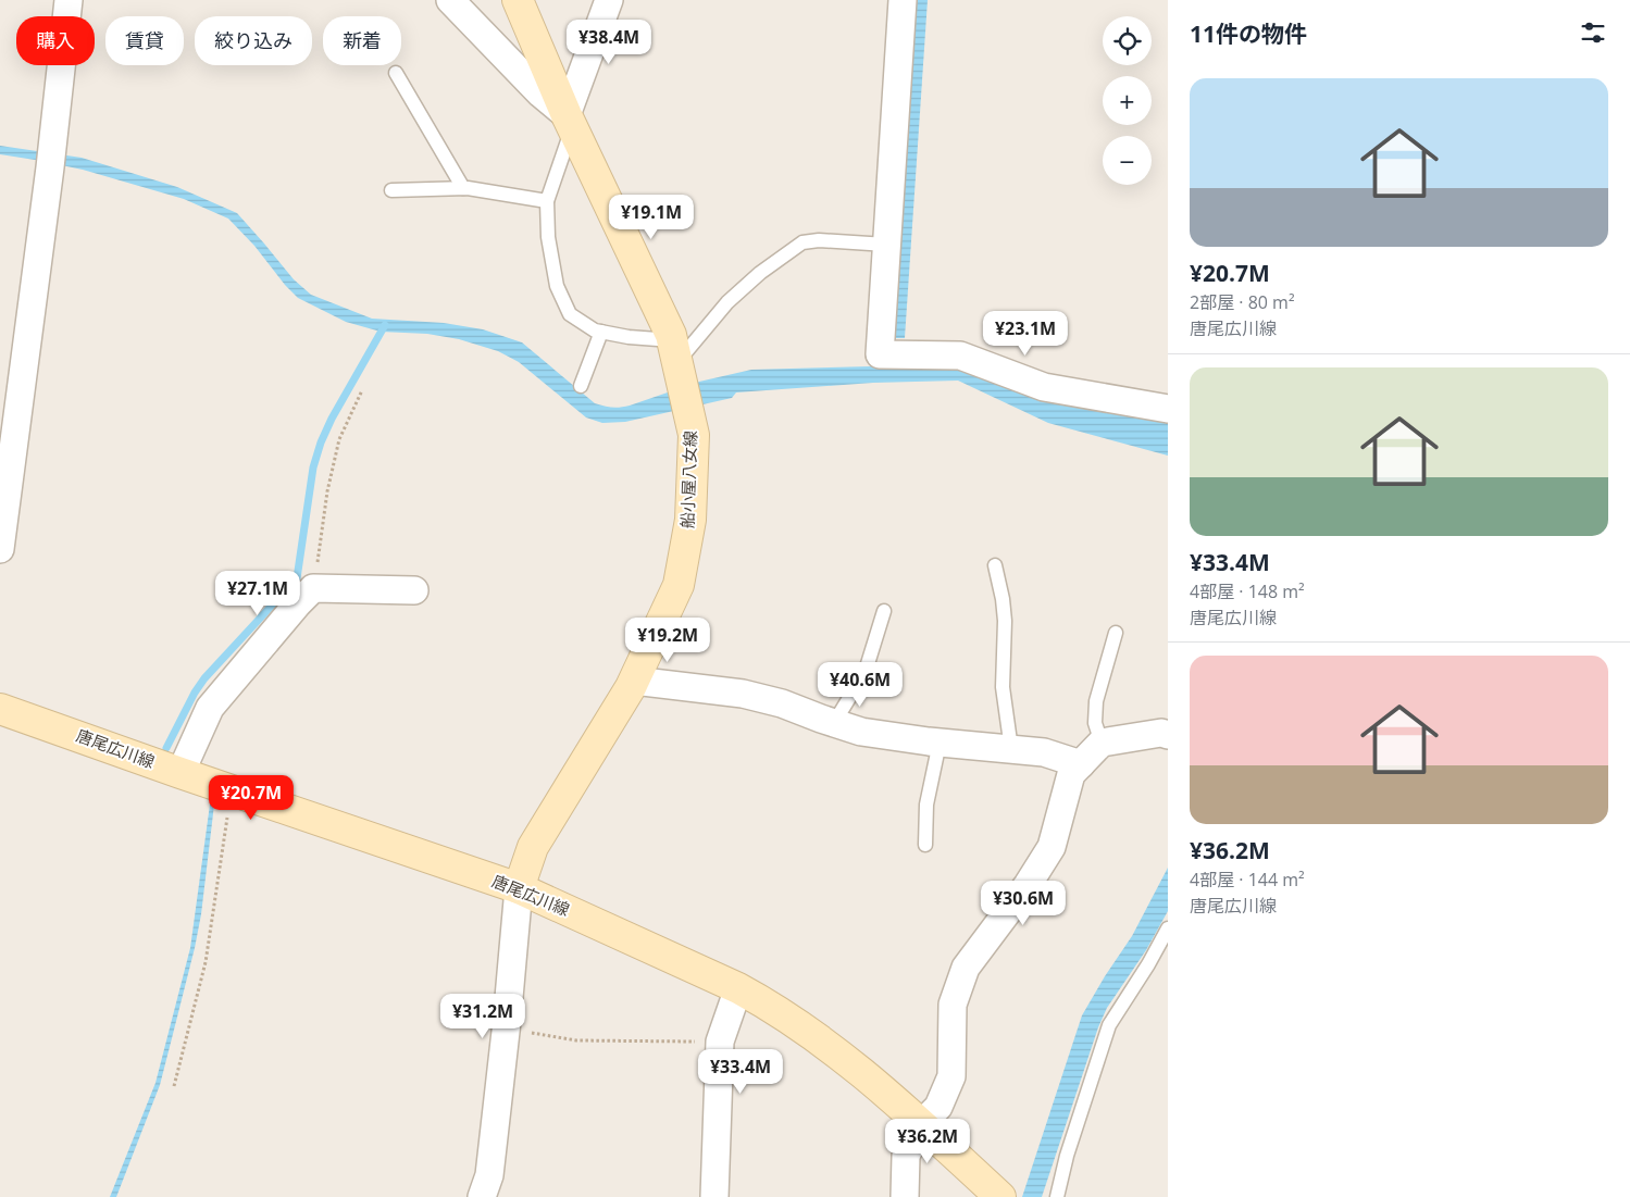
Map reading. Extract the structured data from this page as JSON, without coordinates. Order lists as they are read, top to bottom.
{
  "streets": {
    "main road": ["船小屋八女線", "唐尾広川線"]
  },
  "crossings": [
    ["船小屋八女線", "唐尾広川線"]
  ],
  "page": {
    "heading": "11件の物件",
    "map_buttons": ["+", "−"],
    "chip": [
      "購入",
      "賃貸",
      "絞り込み",
      "新着"
    ],
    "price": [
      "¥38.4M",
      "¥19.1M",
      "¥23.1M",
      "¥27.1M",
      "¥19.2M",
      "¥40.6M",
      "¥20.7M",
      "¥30.6M",
      "¥31.2M",
      "¥33.4M",
      "¥36.2M"
    ],
    "list": [
      {
        "name": "¥20.7M",
        "note": "2部屋 · 80 m² · 唐尾広川線"
      },
      {
        "name": "¥33.4M",
        "note": "4部屋 · 148 m² · 唐尾広川線"
      },
      {
        "name": "¥36.2M",
        "note": "4部屋 · 144 m² · 唐尾広川線"
      }
    ]
  }
}
